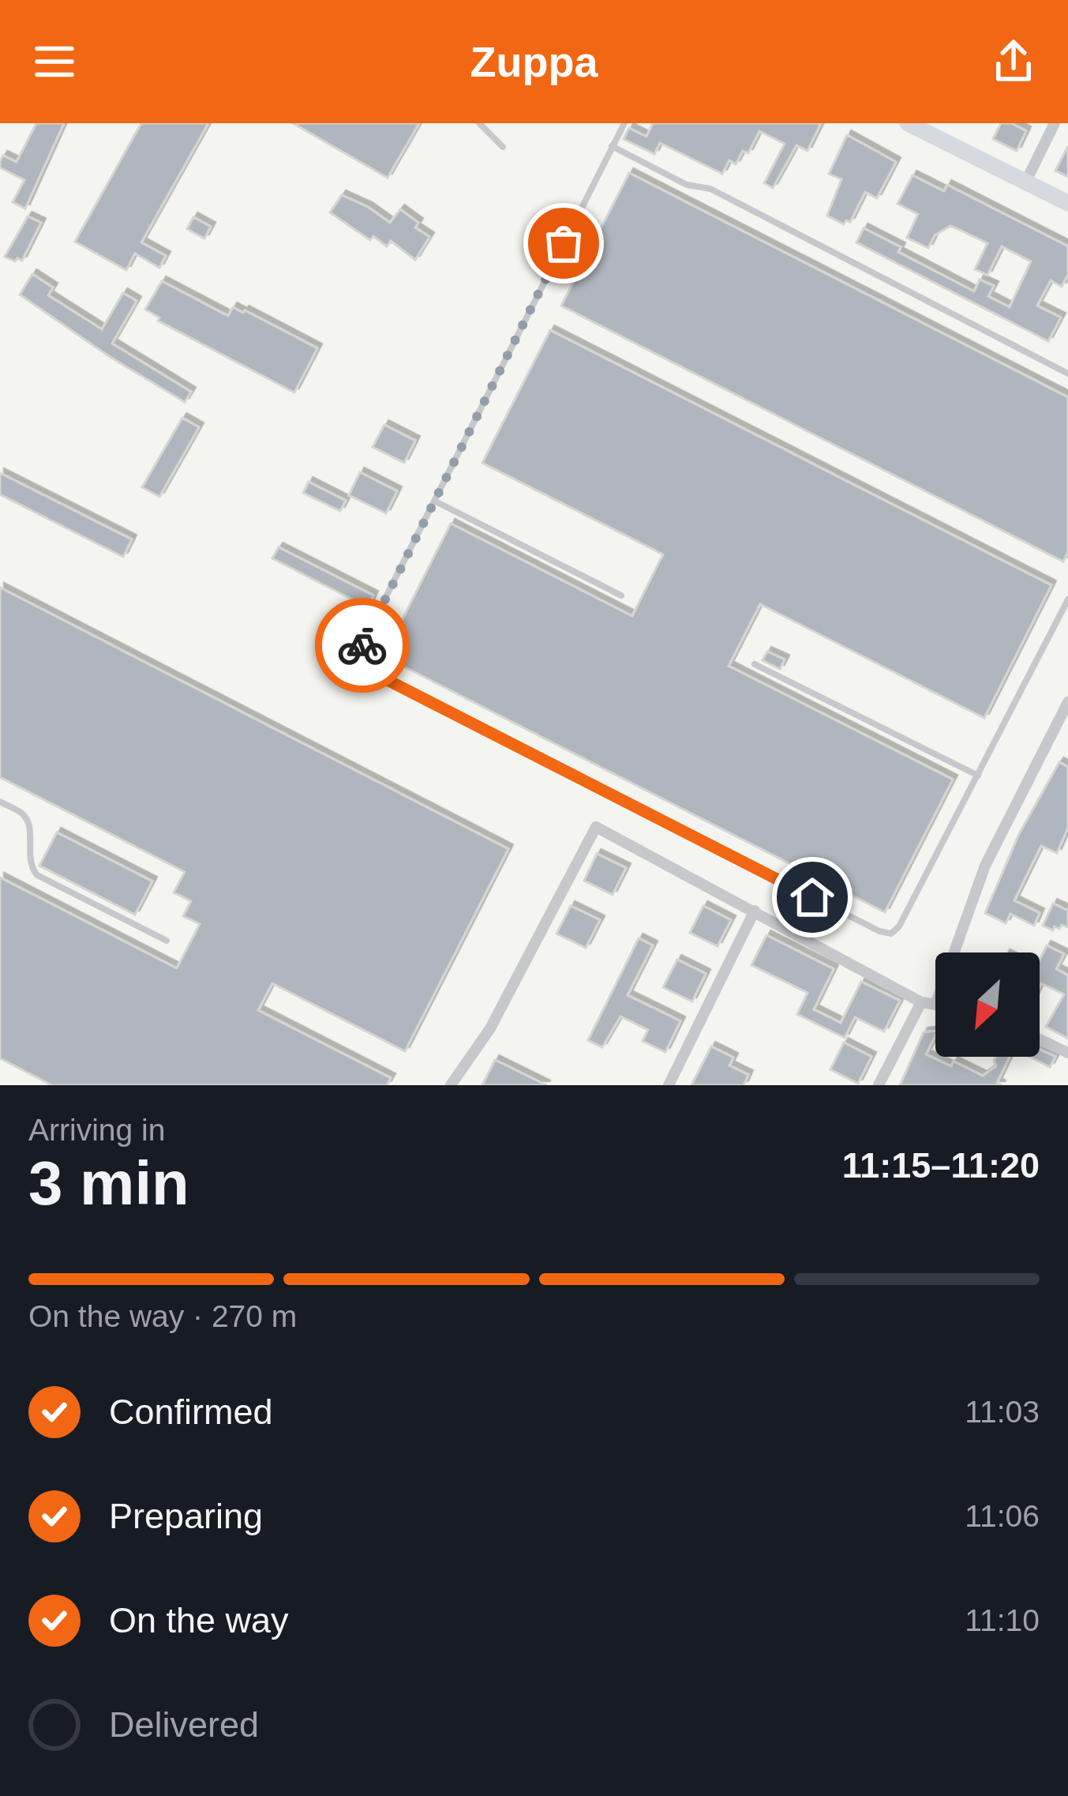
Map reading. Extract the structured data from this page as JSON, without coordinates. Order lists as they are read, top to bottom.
{
  "north": "bottom left",
  "page": {
    "header": "Zuppa",
    "heading": ["3 min", "Arriving in", "11:15–11:20"],
    "bar": "On the way · 270 m",
    "list": [
      ["Confirmed", "11:03"],
      ["Preparing", "11:06"],
      ["On the way", "11:10"],
      "Delivered"
    ]
  }
}
